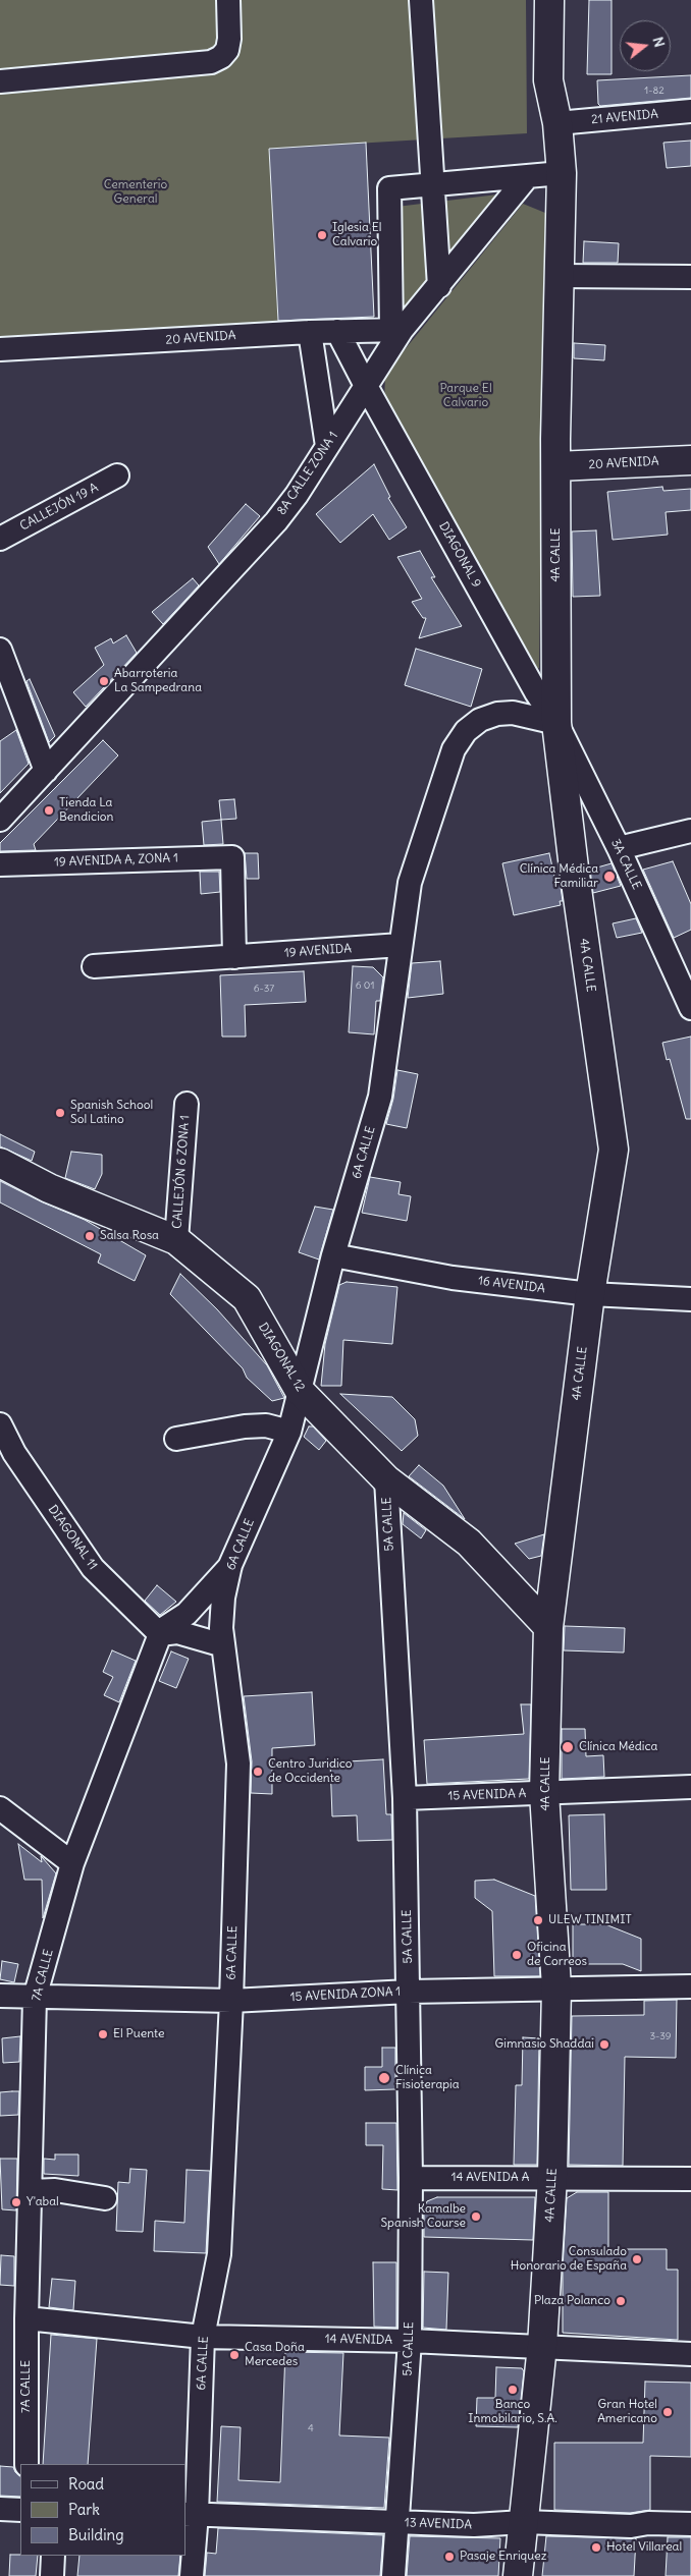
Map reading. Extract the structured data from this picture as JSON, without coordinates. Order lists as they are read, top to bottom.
{
  "streets": {
    "main road": ["20 AVENIDA", "4A CALLE", "DIAGONAL 12"],
    "street": [
      "21 AVENIDA",
      "8A CALLE ZONA 1",
      "CALLEJÓN 19 A",
      "DIAGONAL 9",
      "19 AVENIDA A, ZONA 1",
      "3A CALLE",
      "19 AVENIDA",
      "6A CALLE",
      "CALLEJÓN 6 ZONA 1",
      "16 AVENIDA",
      "5A CALLE",
      "DIAGONAL 11",
      "15 AVENIDA A",
      "7A CALLE",
      "15 AVENIDA ZONA 1",
      "14 AVENIDA A",
      "14 AVENIDA",
      "13 AVENIDA"
    ]
  },
  "crossings": [
    ["21 AVENIDA", "4A CALLE"],
    ["20 AVENIDA", "8A CALLE ZONA 1"],
    ["20 AVENIDA", "DIAGONAL 9"],
    ["20 AVENIDA", "4A CALLE"],
    ["8A CALLE ZONA 1", "DIAGONAL 9"],
    ["DIAGONAL 9", "4A CALLE"],
    ["DIAGONAL 9", "3A CALLE"],
    ["DIAGONAL 9", "6A CALLE"],
    ["4A CALLE", "3A CALLE"],
    ["4A CALLE", "6A CALLE"],
    ["4A CALLE", "16 AVENIDA"],
    ["4A CALLE", "DIAGONAL 12"],
    ["4A CALLE", "15 AVENIDA A"],
    ["4A CALLE", "15 AVENIDA ZONA 1"],
    ["4A CALLE", "14 AVENIDA A"],
    ["4A CALLE", "14 AVENIDA"],
    ["4A CALLE", "13 AVENIDA"],
    ["19 AVENIDA A, ZONA 1", "19 AVENIDA"],
    ["3A CALLE", "6A CALLE"],
    ["19 AVENIDA", "6A CALLE"],
    ["6A CALLE", "16 AVENIDA"],
    ["6A CALLE", "DIAGONAL 12"],
    ["6A CALLE", "7A CALLE"],
    ["6A CALLE", "15 AVENIDA ZONA 1"],
    ["6A CALLE", "14 AVENIDA"],
    ["6A CALLE", "13 AVENIDA"],
    ["CALLEJÓN 6 ZONA 1", "DIAGONAL 12"],
    ["DIAGONAL 12", "5A CALLE"],
    ["5A CALLE", "15 AVENIDA A"],
    ["5A CALLE", "15 AVENIDA ZONA 1"],
    ["5A CALLE", "14 AVENIDA A"],
    ["5A CALLE", "14 AVENIDA"],
    ["5A CALLE", "13 AVENIDA"],
    ["DIAGONAL 11", "7A CALLE"],
    ["7A CALLE", "15 AVENIDA ZONA 1"],
    ["7A CALLE", "14 AVENIDA"]
  ],
  "parks": ["Cementerio General", "Parque El Calvario"],
  "places": [
    "Iglesia El Calvario",
    "Abarroteria La Sampedrana",
    "Tienda La Bendicion",
    "Clínica Médica Familiar",
    "Spanish School Sol Latino",
    "Salsa Rosa",
    "Clínica Médica",
    "Centro Juridico de Occidente",
    "ULEW TINIMIT",
    "Oficina de Correos",
    "El Puente",
    "Gimnasio Shaddai",
    "Clínica Fisioterapia",
    "Y'abal",
    "Kamalbe Spanish Course",
    "Consulado Honorario de España",
    "Plaza Polanco",
    "Casa Doña Mercedes",
    "Banco Inmobilario, S.A.",
    "Gran Hotel Americano",
    "Hotel Villareal",
    "Pasaje Enriquez"
  ],
  "house_numbers": [
    "1-82",
    "6 01",
    "6-37",
    "3-39",
    "4"
  ],
  "legend": ["Road", "Park", "Building"],
  "north": "right"
}
